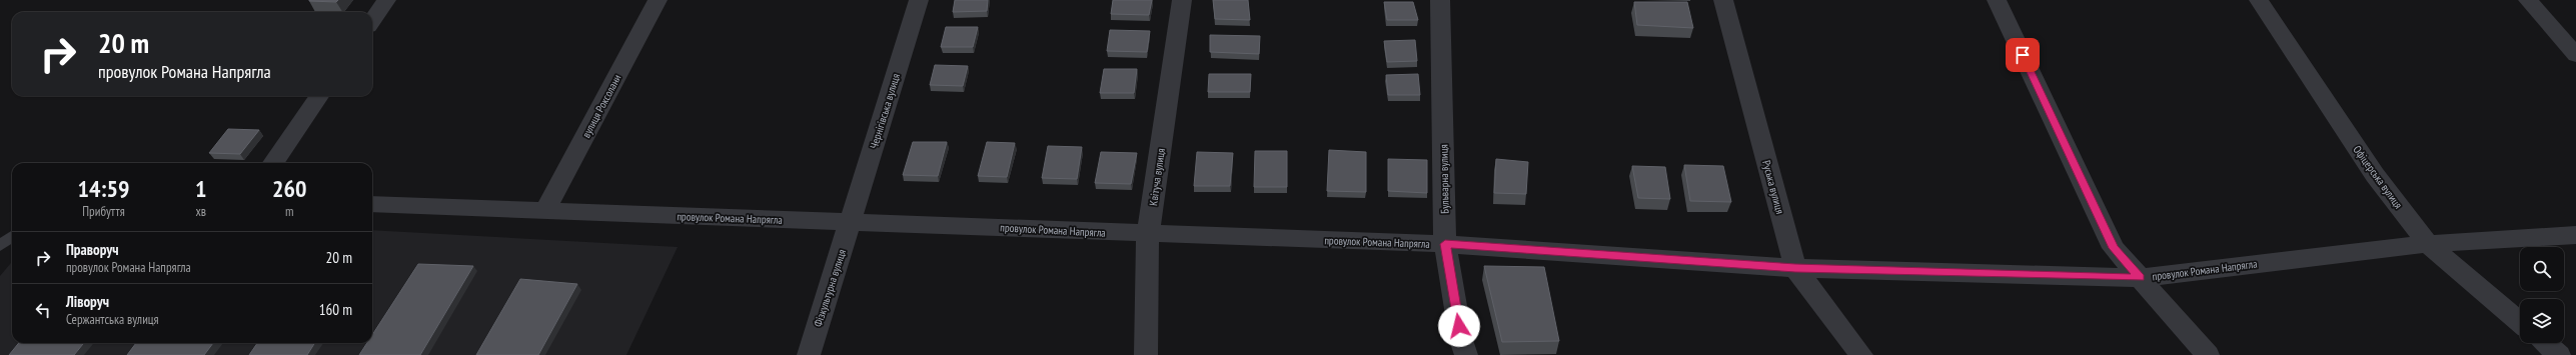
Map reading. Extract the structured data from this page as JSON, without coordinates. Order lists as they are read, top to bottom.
{
  "streets": {
    "street": [
      "вулиця Роксолани",
      "Чернігівська вулиця",
      "Квітуча вулиця",
      "Офіцерська вулиця",
      "Бульварна вулиця",
      "Руська вулиця",
      "провулок Романа Напрягла",
      "Фізкультурна вулиця"
    ]
  },
  "crossings": [
    ["вулиця Роксолани", "провулок Романа Напрягла"],
    ["Чернігівська вулиця", "провулок Романа Напрягла"],
    ["Чернігівська вулиця", "Фізкультурна вулиця"],
    ["Квітуча вулиця", "провулок Романа Напрягла"],
    ["Офіцерська вулиця", "провулок Романа Напрягла"],
    ["Бульварна вулиця", "провулок Романа Напрягла"],
    ["Руська вулиця", "провулок Романа Напрягла"],
    ["провулок Романа Напрягла", "Фізкультурна вулиця"]
  ],
  "page": {
    "turn": ["20 m", "провулок Романа Напрягла"],
    "eta": [
      "14:59",
      "Прибуття",
      "1",
      "хв",
      "260",
      "m"
    ],
    "list": [
      {
        "name": "Праворуч",
        "note": "провулок Романа Напрягла",
        "value": "20 m"
      },
      {
        "name": "Ліворуч",
        "note": "Сержантська вулиця",
        "value": "160 m"
      }
    ]
  }
}
